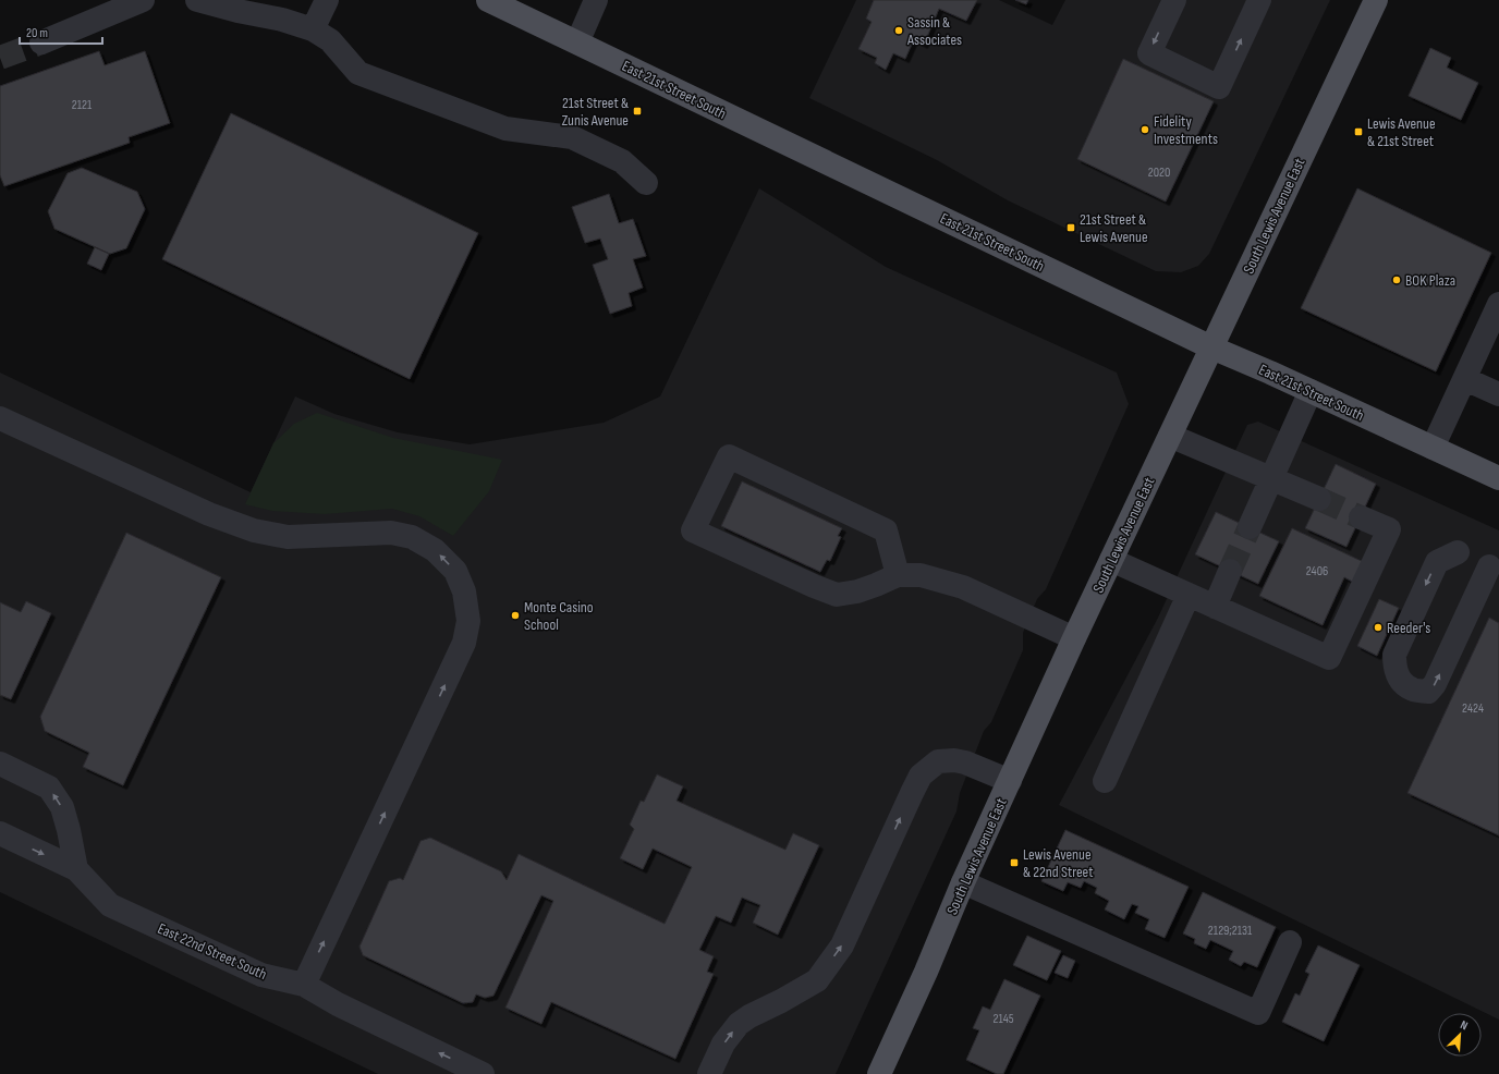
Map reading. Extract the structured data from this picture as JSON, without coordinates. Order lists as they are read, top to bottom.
{
  "streets": {
    "main road": ["East 21st Street South", "South Lewis Avenue East"],
    "street": ["East 22nd Street South"]
  },
  "crossings": [
    ["East 21st Street South", "South Lewis Avenue East"]
  ],
  "places": {
    "other": [
      "Sassin & Associates",
      "Fidelity Investments",
      "BOK Plaza",
      "Monte Casino School",
      "Reeder's"
    ],
    "transit": [
      "21st Street & Zunis Avenue",
      "Lewis Avenue & 21st Street",
      "21st Street & Lewis Avenue",
      "Lewis Avenue & 22nd Street"
    ]
  },
  "house_numbers": [
    "2121",
    "2020",
    "2406",
    "2424",
    "2129;2131",
    "2145"
  ],
  "scale_bar": "20 m",
  "north": "top right"
}
